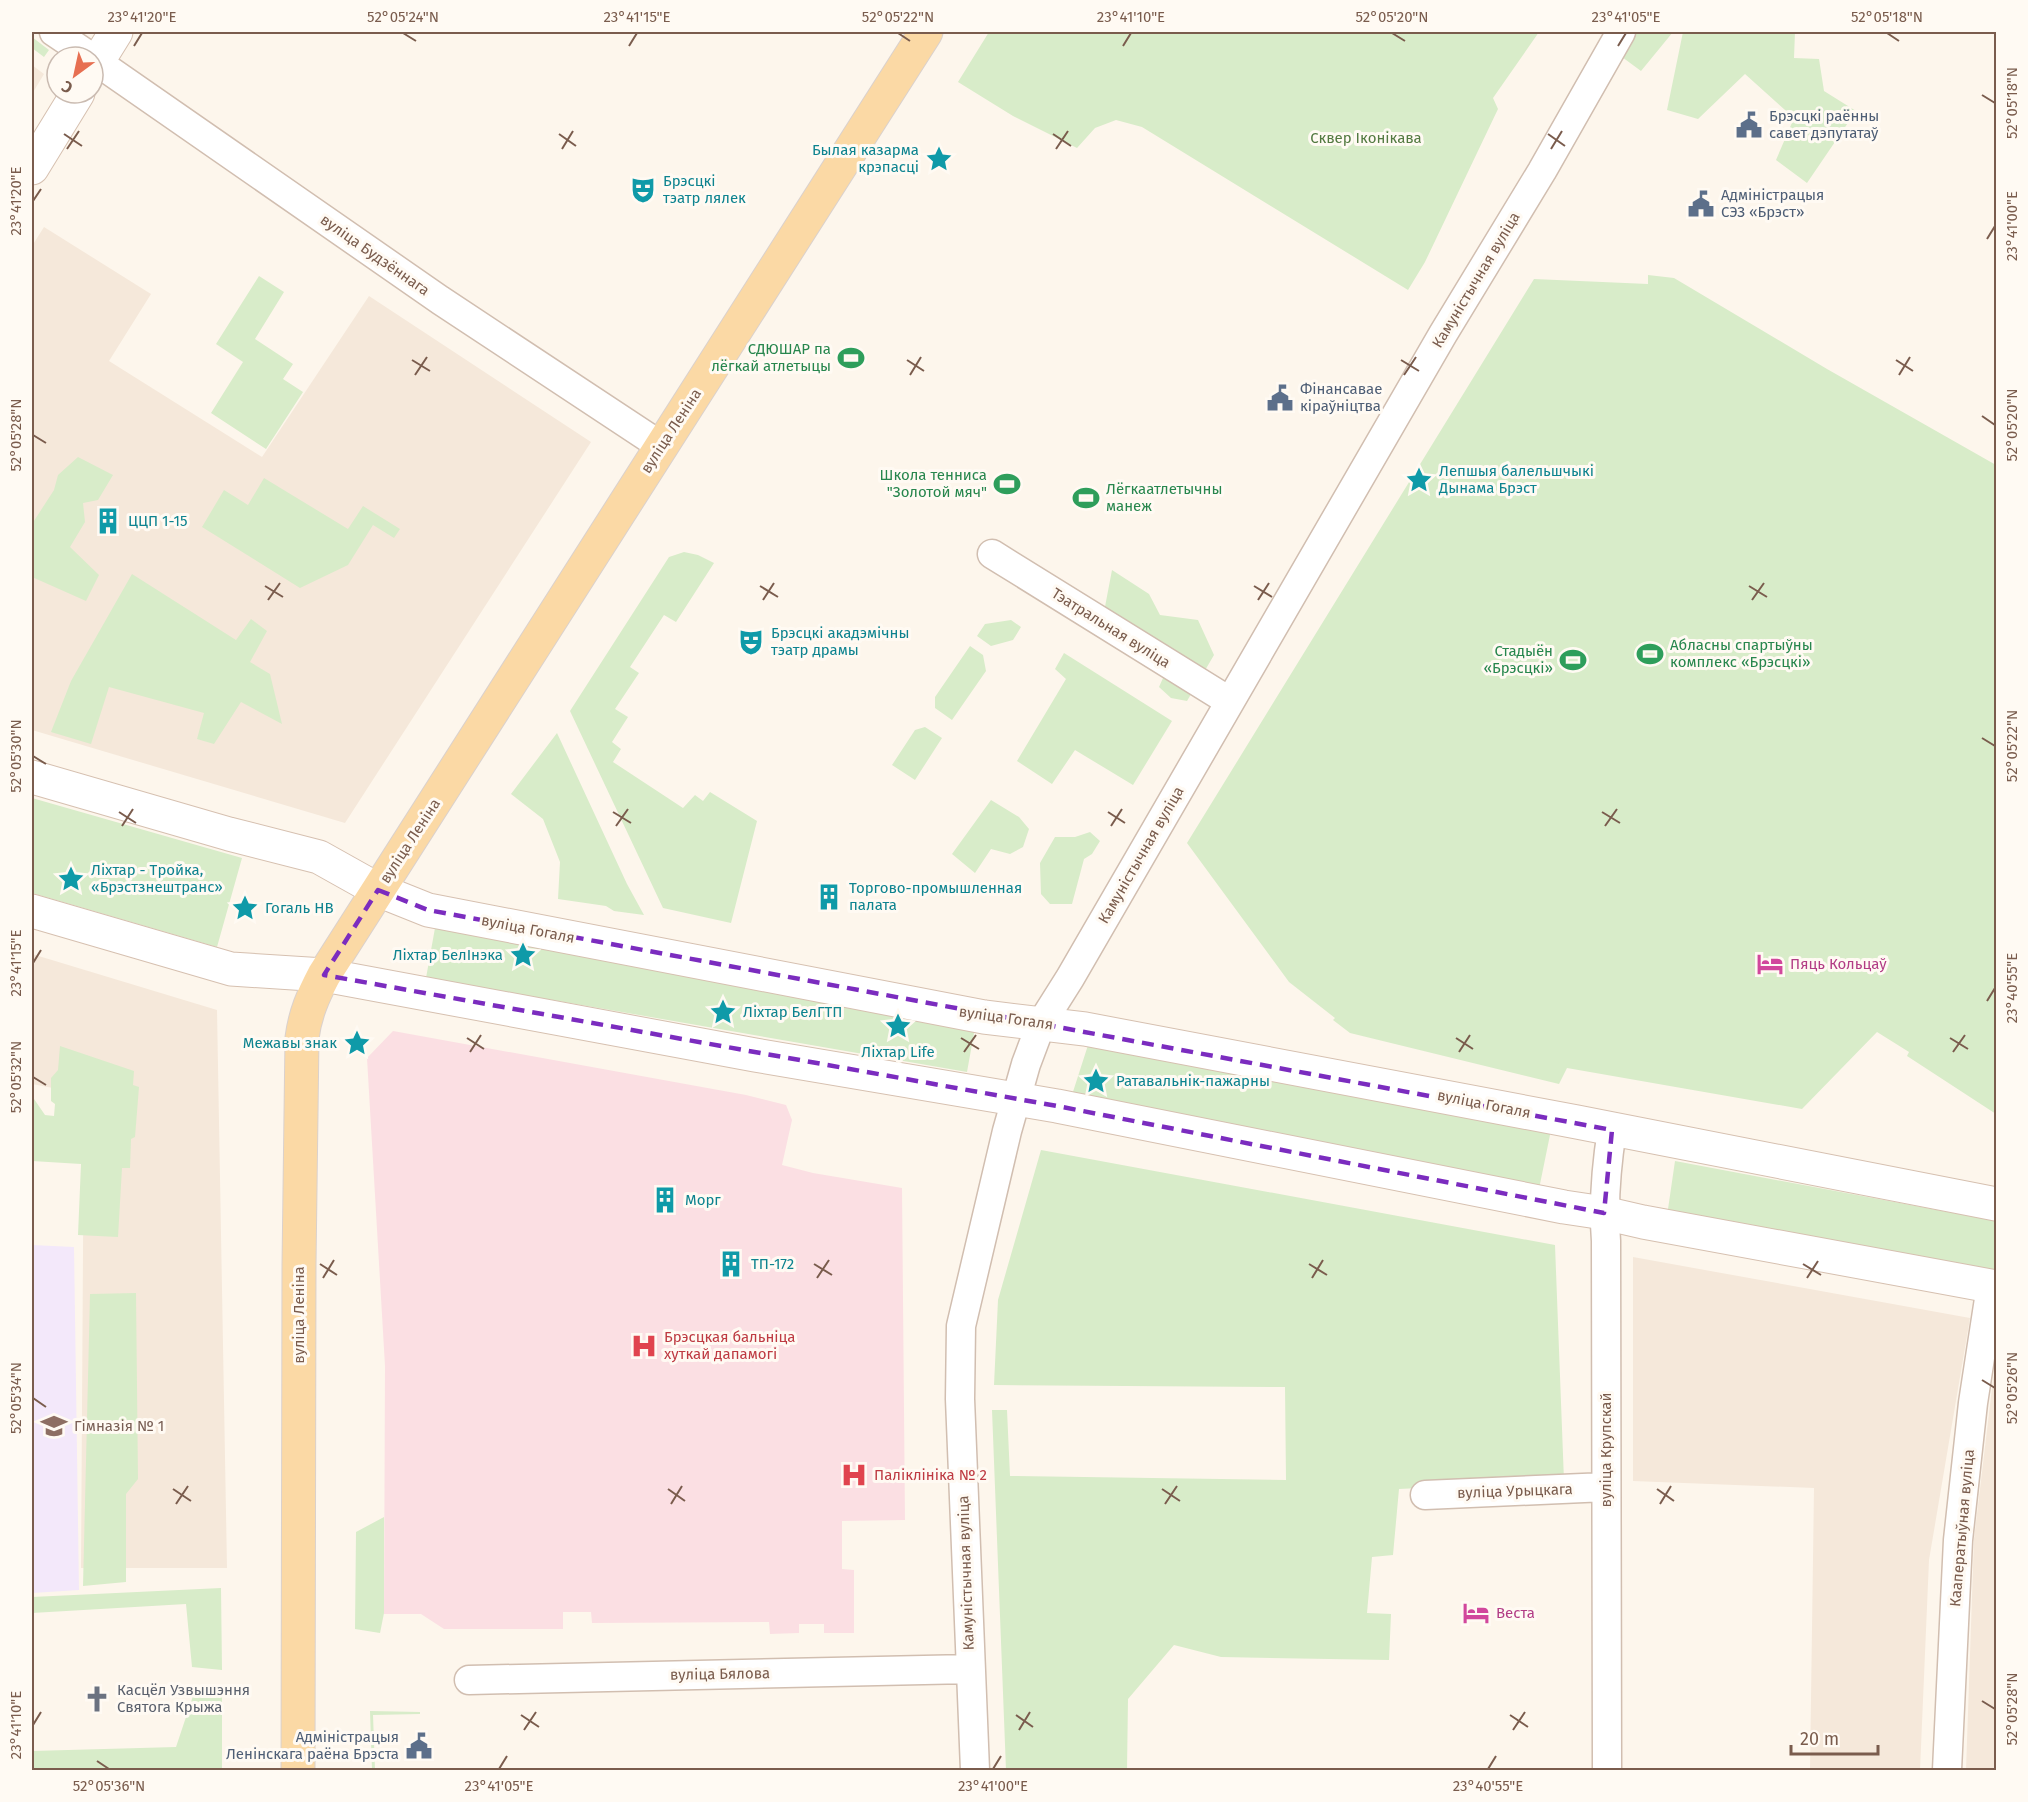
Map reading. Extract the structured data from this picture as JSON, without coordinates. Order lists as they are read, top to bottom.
{
  "streets": {
    "main road": ["вуліца Леніна", "вуліца Гогаля"],
    "street": [
      "вуліца Будзённага",
      "Камуністычная вуліца",
      "Тэатральная вуліца",
      "вуліца Крупскай",
      "вуліца Урыцкага",
      "Кааператыўная вуліца",
      "вуліца Бялова"
    ]
  },
  "crossings": [
    ["вуліца Будзённага", "вуліца Леніна"],
    ["Камуністычная вуліца", "Тэатральная вуліца"],
    ["Камуністычная вуліца", "вуліца Гогаля"],
    ["Камуністычная вуліца", "вуліца Бялова"],
    ["вуліца Леніна", "вуліца Гогаля"],
    ["вуліца Гогаля", "вуліца Крупскай"],
    ["вуліца Крупскай", "вуліца Урыцкага"]
  ],
  "parks": ["Сквер Іконікава"],
  "places": {
    "public building": [
      "Брэсцкі раённы савет дэпутатаў",
      "Адміністрацыя СЭЗ «Брэст»",
      "Фінансавае кіраўніцтва",
      "Адміністрацыя Ленінскага раёна Брэста"
    ],
    "place": [
      "Былая казарма крэпасці",
      "Лепшыя балельшчыкі Дынама Брэст",
      "Ліхтар - Тройка, «Брэстзнештранс»",
      "Гогаль НВ",
      "Ліхтар БелІнэка",
      "Ліхтар БелГТП",
      "Ліхтар Life",
      "Межавы знак",
      "Ратавальнік-пажарны"
    ],
    "theatre": ["Брэсцкі тэатр лялек", "Брэсцкі акадэмічны тэатр драмы"],
    "sports": [
      "СДЮШАР па лёгкай атлетыцы",
      "Школа тенниса \"Золотой мяч\"",
      "Лёгкаатлетычны манеж",
      "Абласны спартыўны комплекс «Брэсцкі»",
      "Стадыён «Брэсцкі»"
    ],
    "building": [
      "ЦЦП 1-15",
      "Торгово-промышленная палата",
      "Морг",
      "ТП-172"
    ],
    "hotel": ["Пяць Кольцаў", "Веста"],
    "hospital": ["Брэсцкая бальніца хуткай дапамогі", "Паліклініка № 2"],
    "school or university": ["Гімназія № 1"],
    "church": ["Касцёл Узвышэння Святога Крыжа"]
  },
  "scale_bar": "20 m",
  "north": "bottom left",
  "coordinates": [
    "23°41'20\"E",
    "52°05'24\"N",
    "23°41'15\"E",
    "52°05'22\"N",
    "23°41'10\"E",
    "52°05'20\"N",
    "23°41'05\"E",
    "52°05'18\"N",
    "23°41'00\"E",
    "52°05'28\"N",
    "52°05'30\"N",
    "23°40'55\"E",
    "52°05'32\"N",
    "52°05'26\"N",
    "52°05'34\"N",
    "52°05'36\"N"
  ]
}
